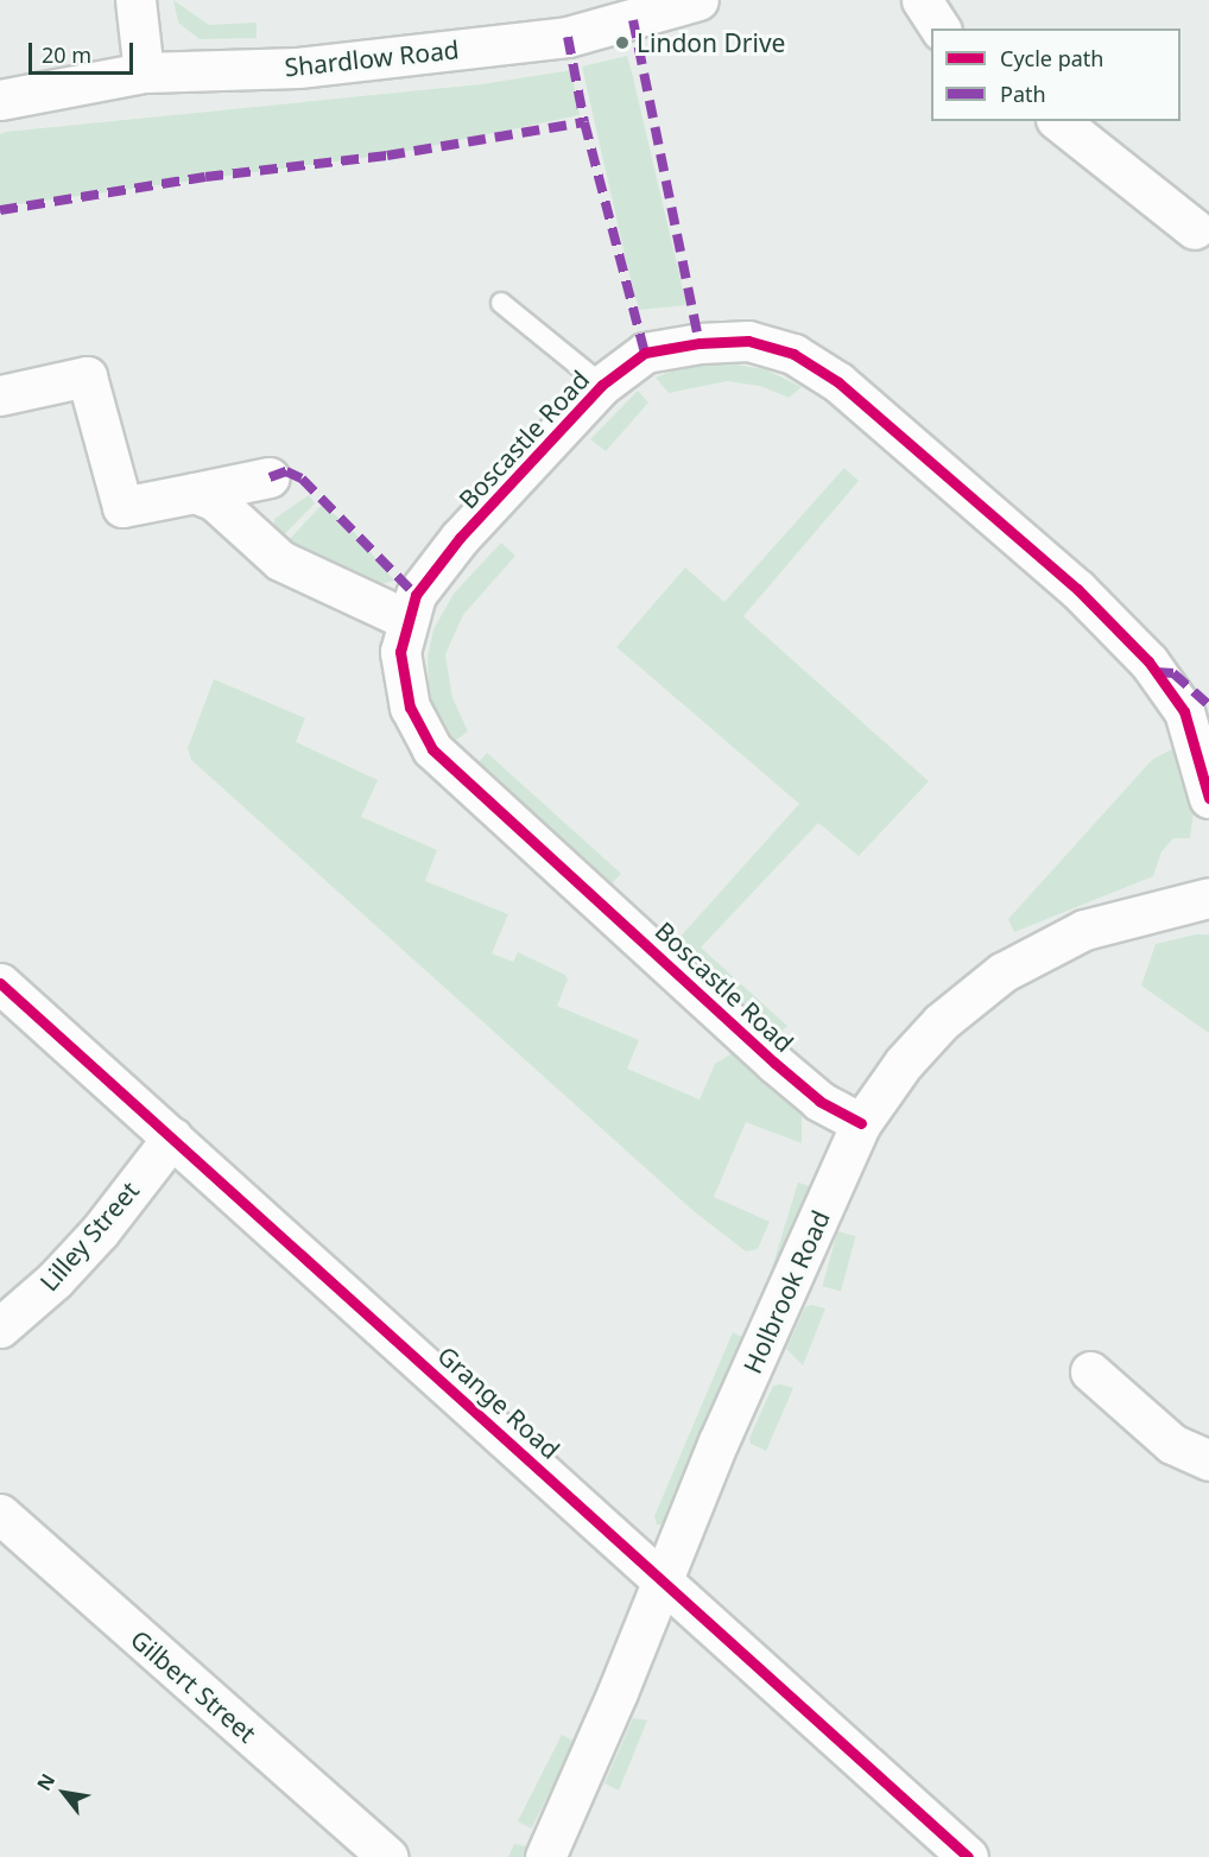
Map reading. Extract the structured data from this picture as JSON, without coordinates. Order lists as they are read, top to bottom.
{
  "streets": {
    "street": [
      "Shardlow Road",
      "Boscastle Road",
      "Lilley Street",
      "Holbrook Road",
      "Grange Road",
      "Gilbert Street"
    ]
  },
  "crossings": [
    ["Boscastle Road", "Holbrook Road"],
    ["Lilley Street", "Grange Road"],
    ["Holbrook Road", "Grange Road"]
  ],
  "places": ["Lindon Drive"],
  "legend": ["Cycle path", "Path"],
  "scale_bar": "20 m",
  "north": "top left"
}
